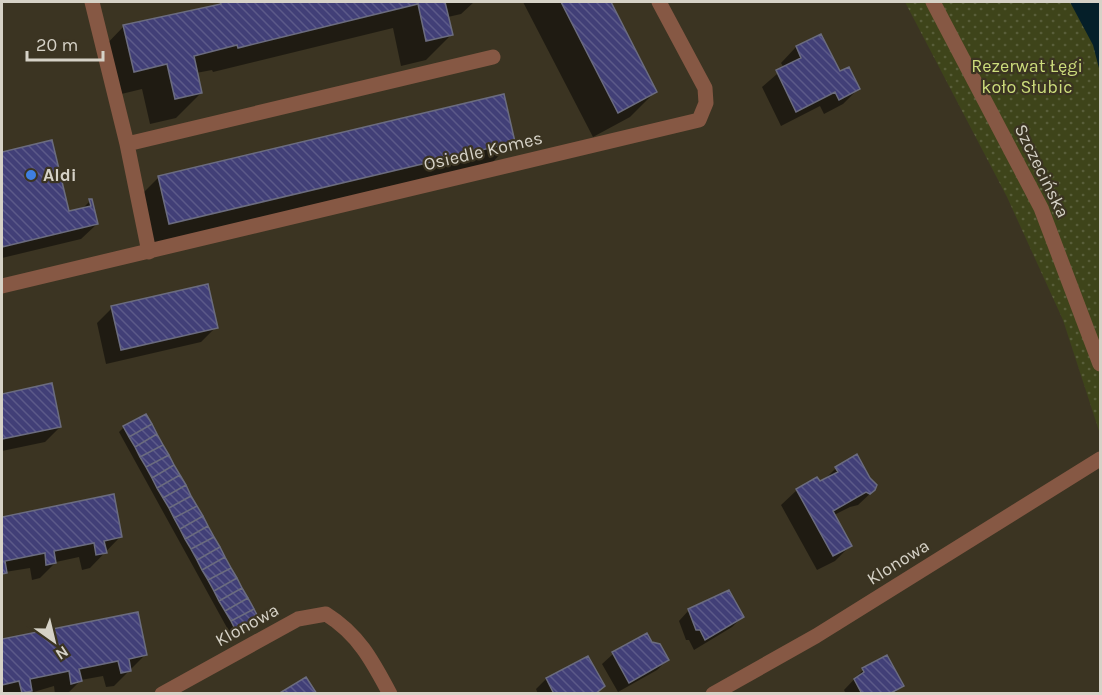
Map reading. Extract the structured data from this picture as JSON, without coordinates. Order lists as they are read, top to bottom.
{
  "streets": {
    "street": ["Osiedle Komes", "Szczecińska", "Klonowa"]
  },
  "parks": ["Rezerwat Łęgi koło Słubic"],
  "places": ["Aldi"],
  "scale_bar": "20 m",
  "north": "bottom right"
}
